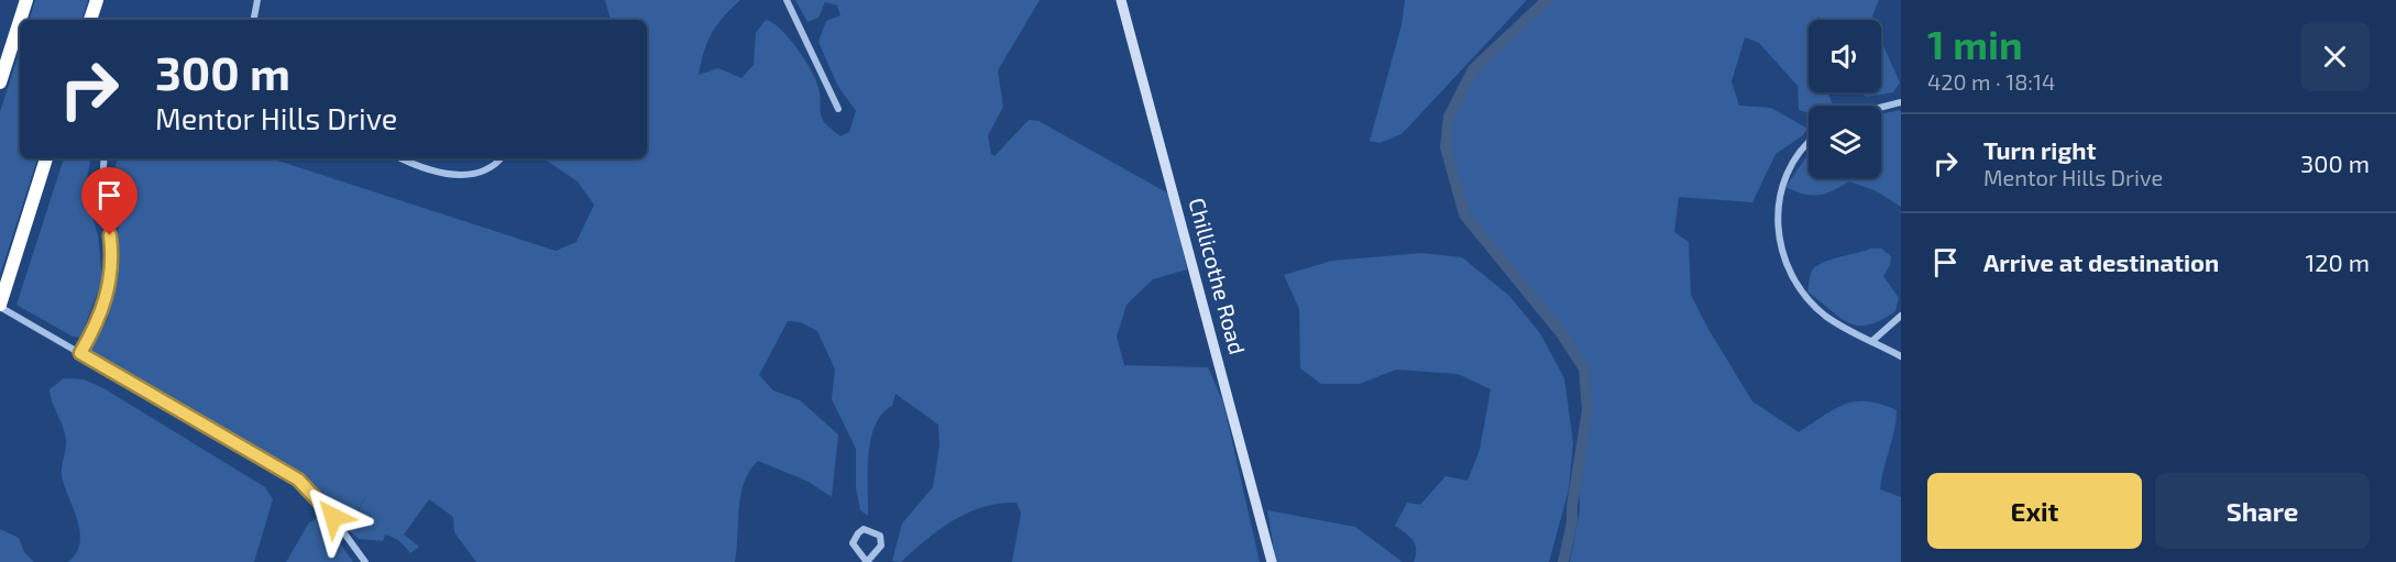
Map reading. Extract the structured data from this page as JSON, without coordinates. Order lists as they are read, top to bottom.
{
  "streets": {
    "main road": ["Chillicothe Road"]
  },
  "page": {
    "heading": ["1 min", "420 m · 18:14"],
    "turn": ["300 m", "Mentor Hills Drive"],
    "list": [
      {
        "name": "Turn right",
        "note": "Mentor Hills Drive",
        "value": "300 m"
      },
      {
        "name": "Arrive at destination",
        "value": "120 m"
      }
    ],
    "buttons": ["Exit", "Share"]
  }
}
